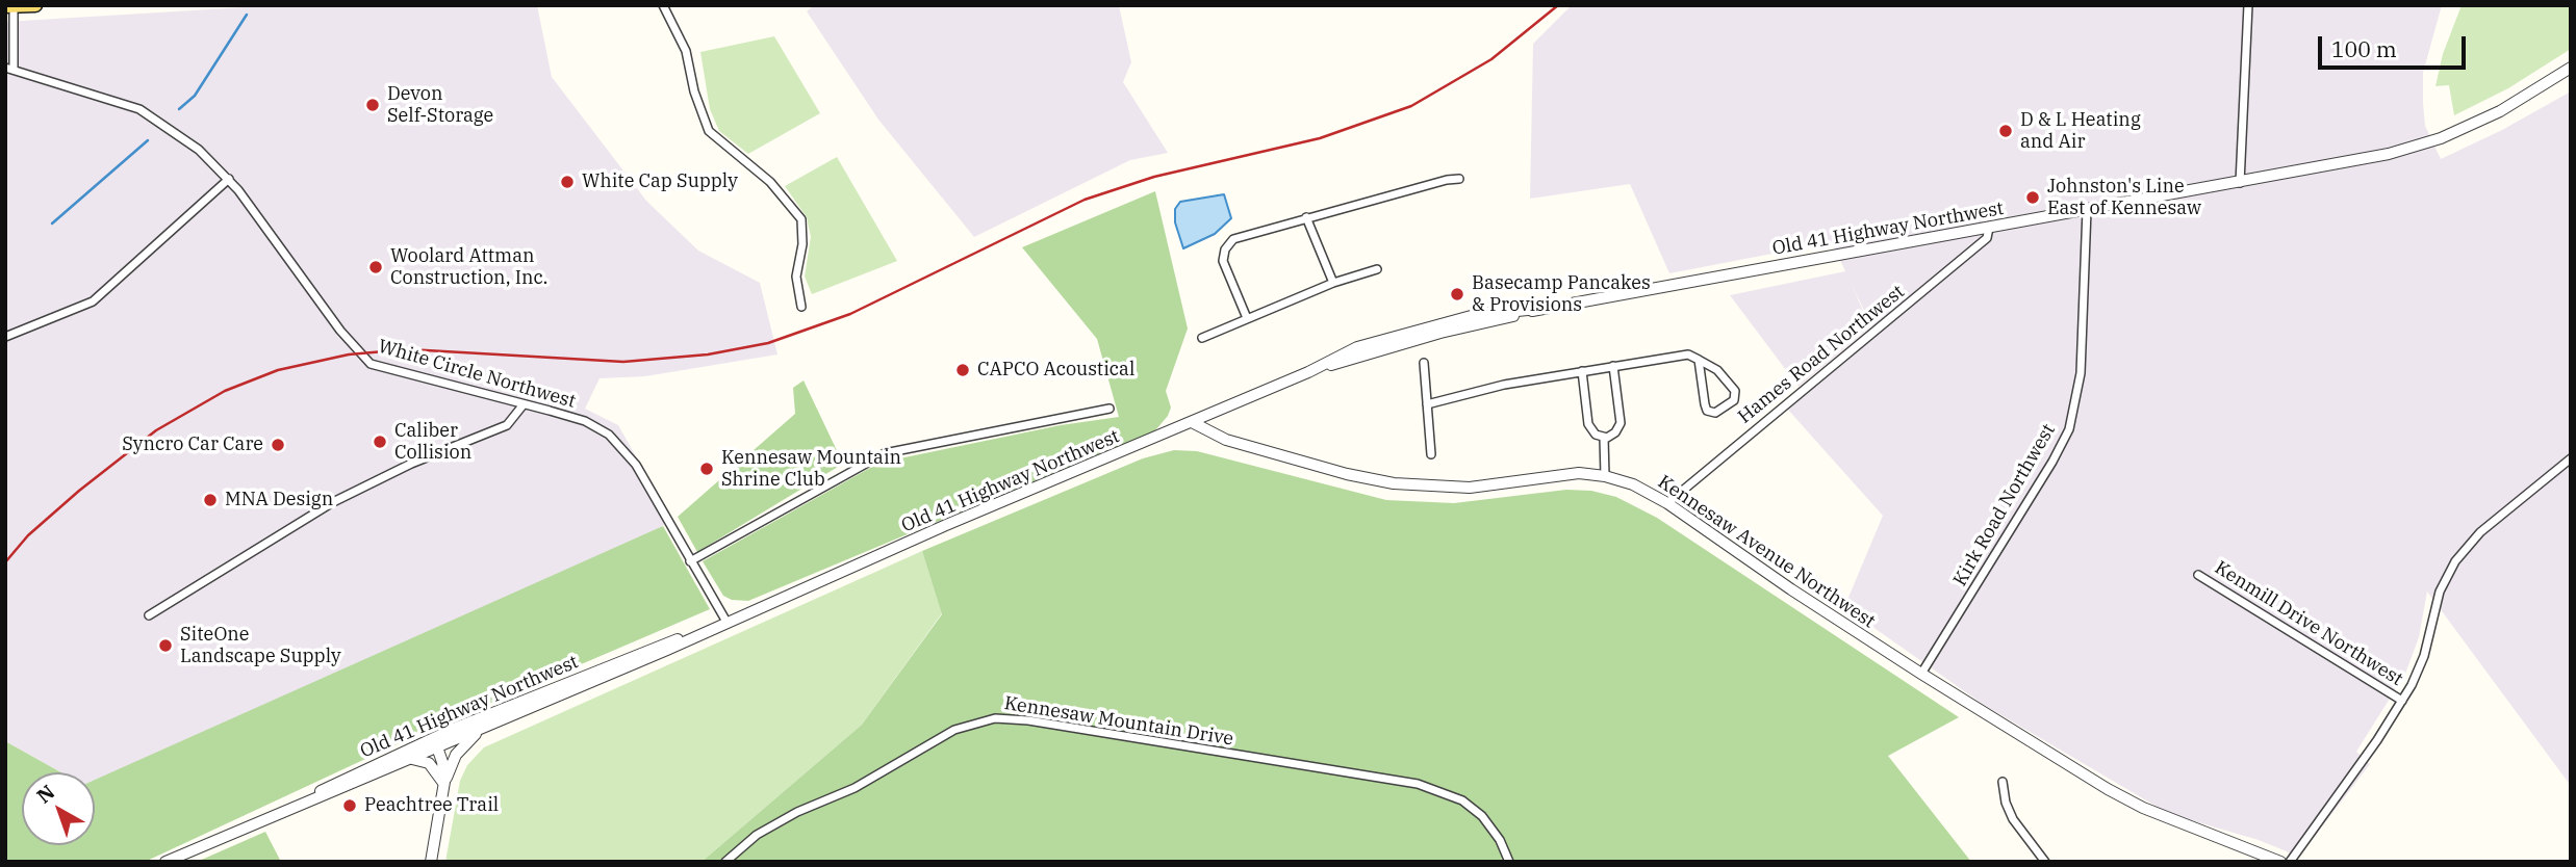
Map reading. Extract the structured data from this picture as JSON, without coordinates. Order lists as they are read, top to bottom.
{
  "streets": {
    "street": [
      "Old 41 Highway Northwest",
      "Hames Road Northwest",
      "White Circle Northwest",
      "Kirk Road Northwest",
      "Kennesaw Avenue Northwest",
      "Kenmill Drive Northwest",
      "Kennesaw Mountain Drive"
    ]
  },
  "crossings": [
    ["Old 41 Highway Northwest", "Hames Road Northwest"],
    ["Old 41 Highway Northwest", "White Circle Northwest"],
    ["Old 41 Highway Northwest", "Kirk Road Northwest"],
    ["Old 41 Highway Northwest", "Kennesaw Avenue Northwest"],
    ["Hames Road Northwest", "Kennesaw Avenue Northwest"],
    ["Kirk Road Northwest", "Kennesaw Avenue Northwest"]
  ],
  "places": [
    "Devon Self-Storage",
    "D & L Heating and Air",
    "White Cap Supply",
    "Johnston's Line East of Kennesaw",
    "Woolard Attman Construction, Inc.",
    "Basecamp Pancakes & Provisions",
    "CAPCO Acoustical",
    "Caliber Collision",
    "Syncro Car Care",
    "Kennesaw Mountain Shrine Club",
    "MNA Design",
    "SiteOne Landscape Supply",
    "Peachtree Trail"
  ],
  "scale_bar": "100 m",
  "north": "top left"
}
